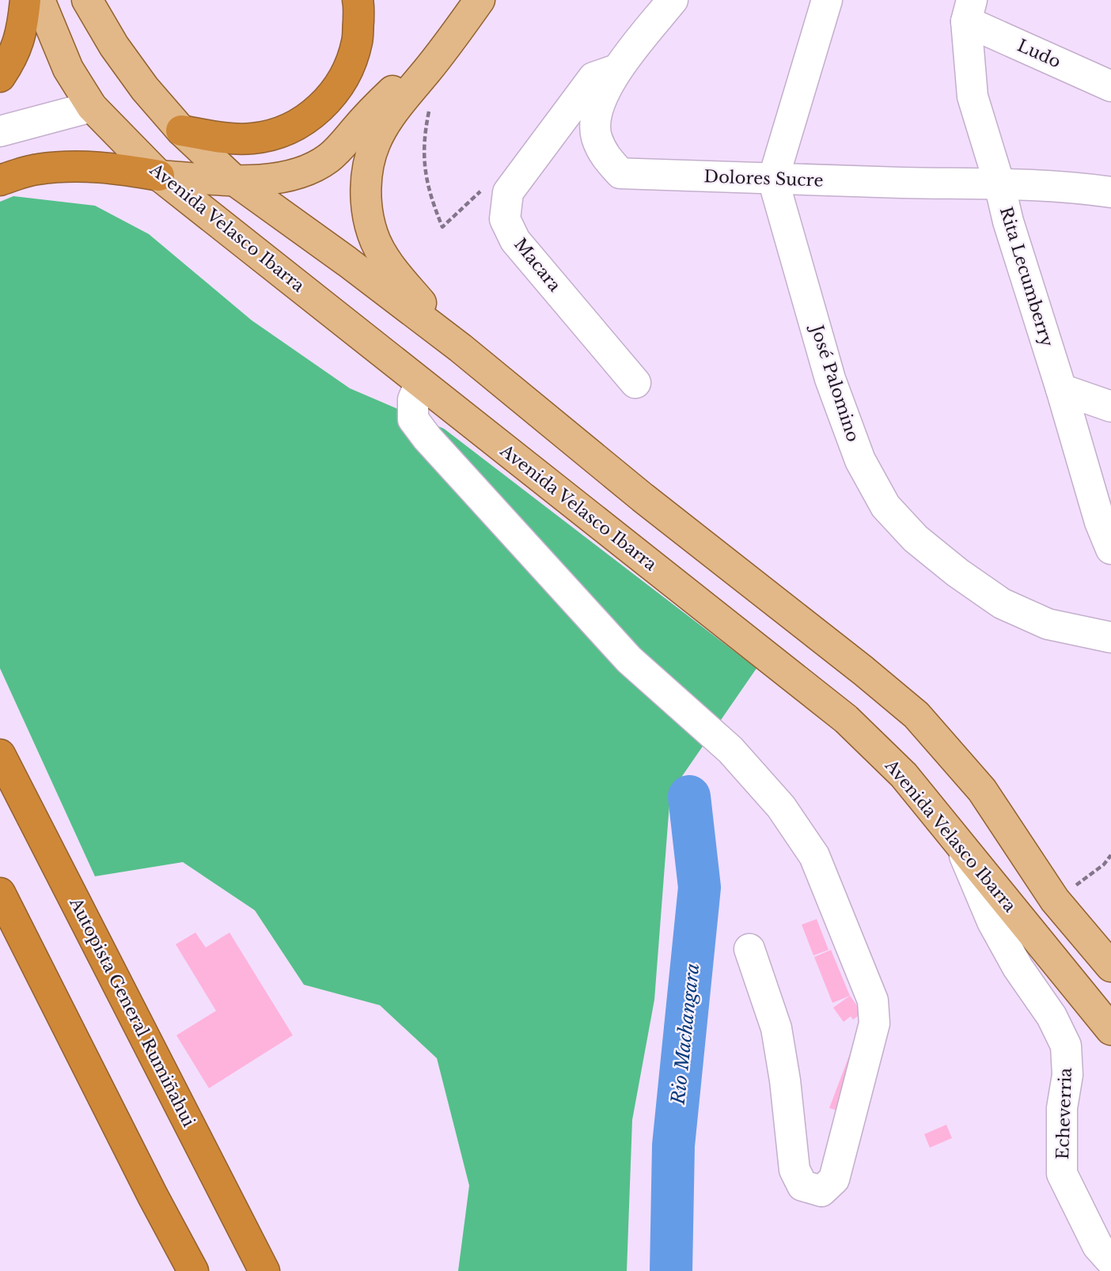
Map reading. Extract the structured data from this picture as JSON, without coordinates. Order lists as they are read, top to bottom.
{
  "streets": {
    "highway": ["Autopista General Rumiñahui"],
    "main road": ["Avenida Velasco Ibarra"],
    "street": [
      "Ludo",
      "Dolores Sucre",
      "Macara",
      "Rita Lecumberry",
      "José Palomino",
      "Echeverria"
    ]
  },
  "crossings": [
    ["Ludo", "Rita Lecumberry"],
    ["Dolores Sucre", "Macara"],
    ["Dolores Sucre", "Rita Lecumberry"],
    ["Dolores Sucre", "José Palomino"],
    ["Avenida Velasco Ibarra", "Echeverria"]
  ],
  "water": ["Rio Machangara"]
}
